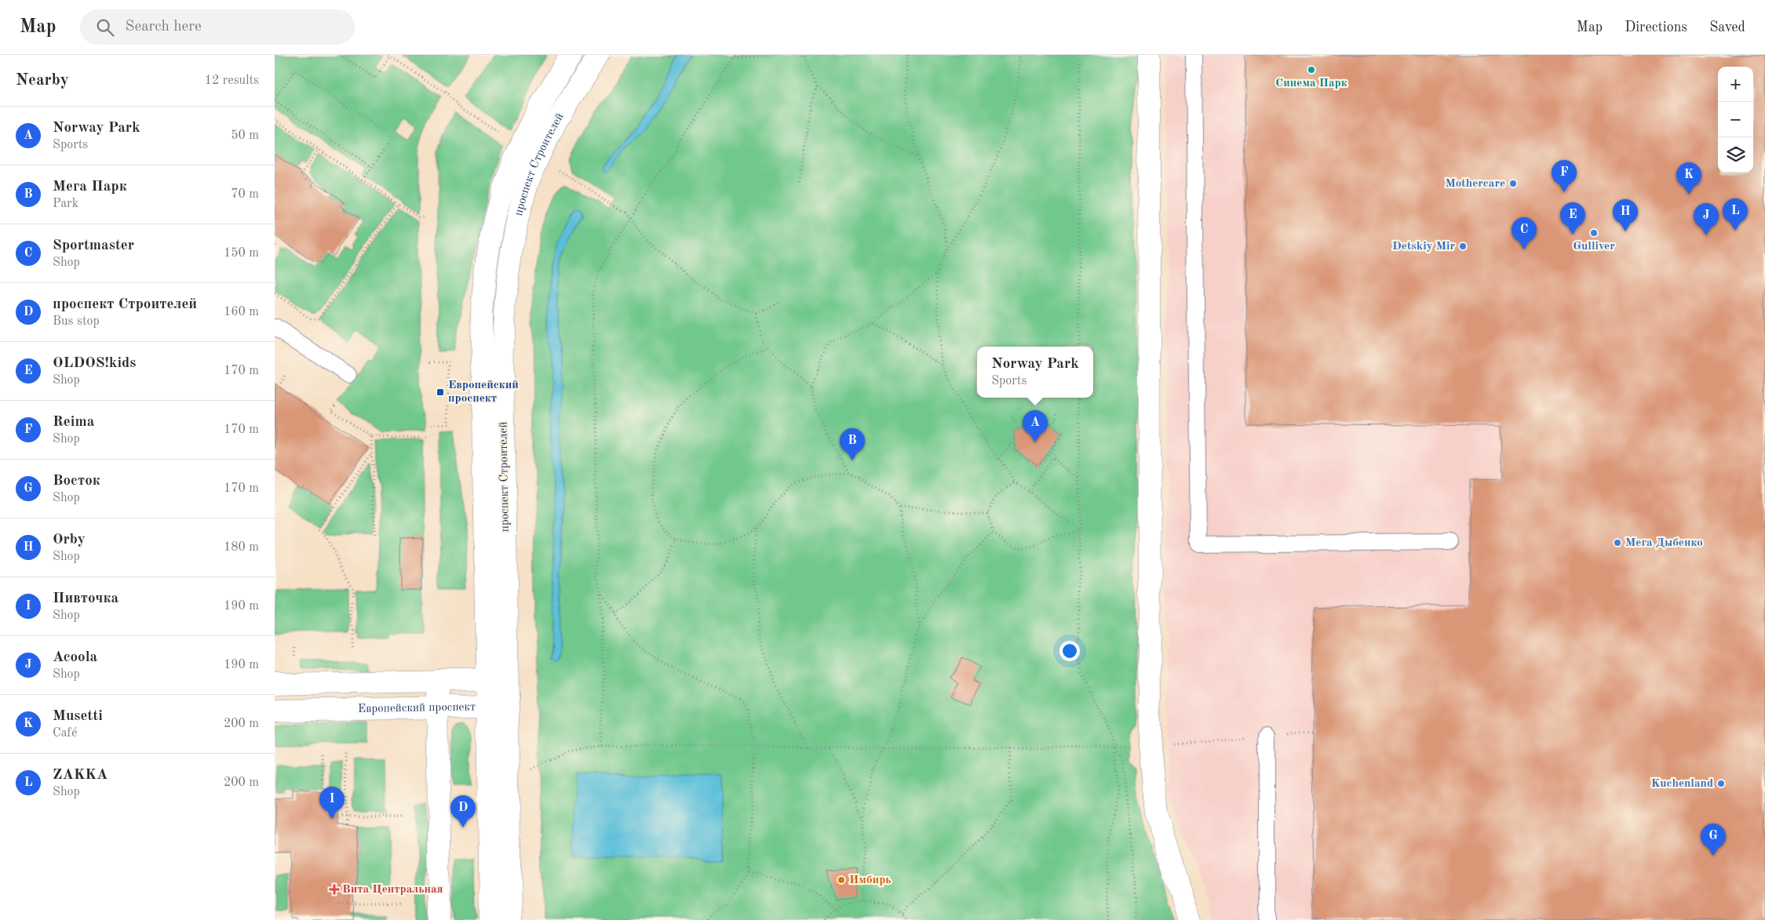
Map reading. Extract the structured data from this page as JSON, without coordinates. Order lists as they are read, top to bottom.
{
  "streets": {
    "street": ["проспект Строителей", "Европейский проспект"]
  },
  "crossings": [
    ["проспект Строителей", "Европейский проспект"]
  ],
  "places": {
    "other": [
      "Синема Парк",
      "Mothercare",
      "Gulliver",
      "Detskiy Mir",
      "Мега Дыбенко",
      "Kuchenland",
      "Имбирь"
    ],
    "transit": ["Европейский проспект"],
    "health": ["Вита Центральная"]
  },
  "page": {
    "header": "Map",
    "search": "Search here",
    "nav": ["Map", "Directions", "Saved"],
    "heading": ["Nearby", "12 results"],
    "map_buttons": ["+", "−"],
    "list": [
      {
        "mark": "A",
        "name": "Norway Park",
        "note": "Sports",
        "value": "50 m"
      },
      {
        "mark": "B",
        "name": "Мега Парк",
        "note": "Park",
        "value": "70 m"
      },
      {
        "mark": "C",
        "name": "Sportmaster",
        "note": "Shop",
        "value": "150 m"
      },
      {
        "mark": "D",
        "name": "проспект Строителей",
        "note": "Bus stop",
        "value": "160 m"
      },
      {
        "mark": "E",
        "name": "OLDOS!kids",
        "note": "Shop",
        "value": "170 m"
      },
      {
        "mark": "F",
        "name": "Reima",
        "note": "Shop",
        "value": "170 m"
      },
      {
        "mark": "G",
        "name": "Восток",
        "note": "Shop",
        "value": "170 m"
      },
      {
        "mark": "H",
        "name": "Orby",
        "note": "Shop",
        "value": "180 m"
      },
      {
        "mark": "I",
        "name": "Пивточка",
        "note": "Shop",
        "value": "190 m"
      },
      {
        "mark": "J",
        "name": "Acoola",
        "note": "Shop",
        "value": "190 m"
      },
      {
        "mark": "K",
        "name": "Musetti",
        "note": "Café",
        "value": "200 m"
      },
      {
        "mark": "L",
        "name": "ZAKKA",
        "note": "Shop",
        "value": "200 m"
      }
    ],
    "pins": [
      "F",
      "K",
      "L",
      "H",
      "E",
      "J",
      "C",
      "A",
      "B",
      "I",
      "D",
      "G"
    ],
    "popup": ["Norway Park", "Sports"]
  }
}
